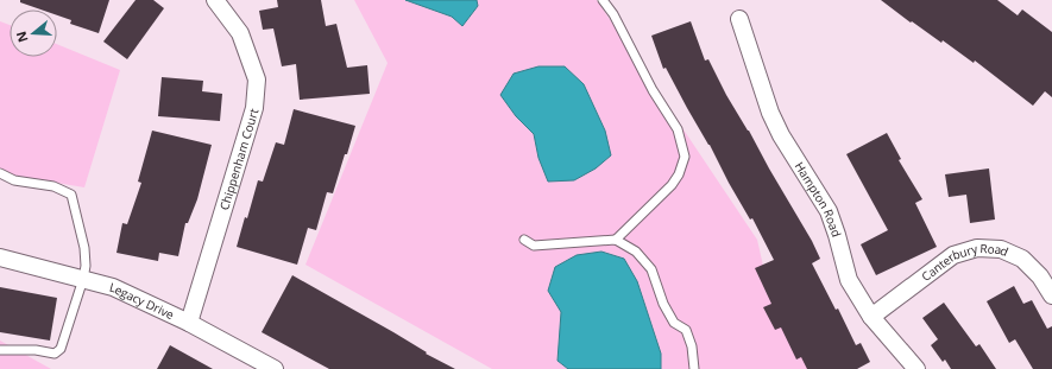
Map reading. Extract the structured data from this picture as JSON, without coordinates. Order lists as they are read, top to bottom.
{
  "streets": {
    "street": [
      "Chippenham Court",
      "Hampton Road",
      "Canterbury Road",
      "Legacy Drive"
    ]
  },
  "crossings": [
    ["Chippenham Court", "Legacy Drive"],
    ["Hampton Road", "Canterbury Road"]
  ],
  "north": "left"
}
